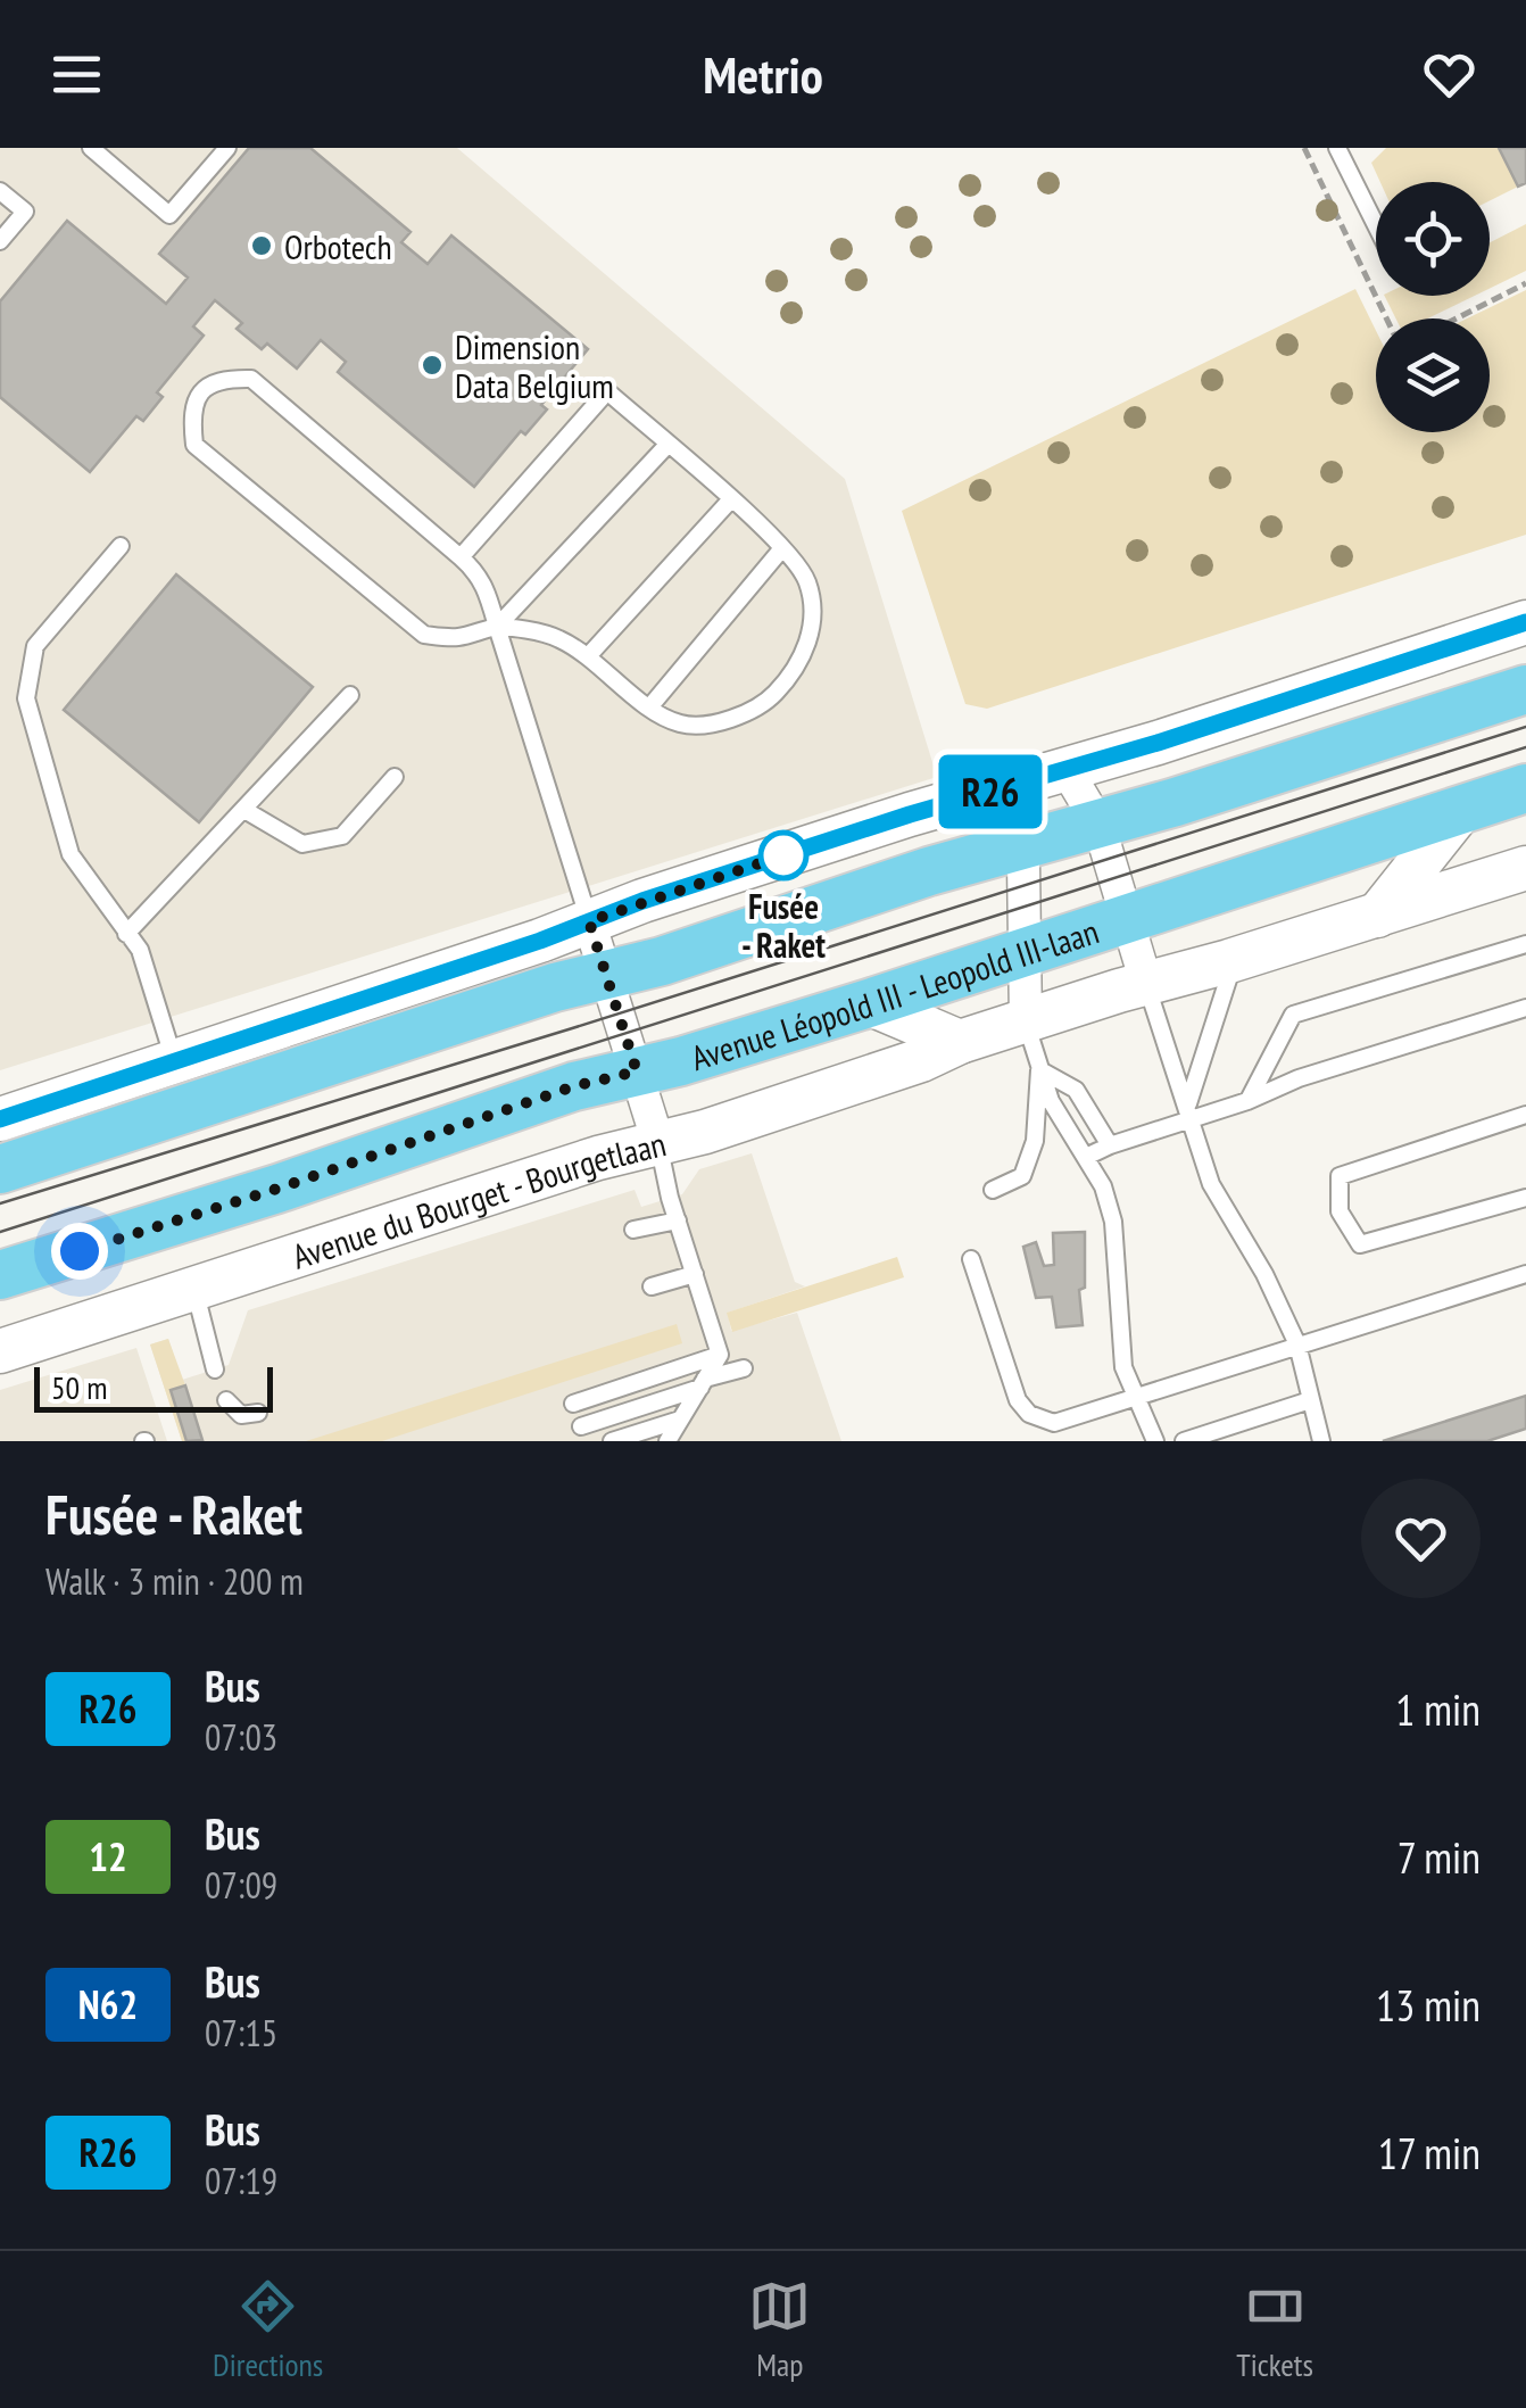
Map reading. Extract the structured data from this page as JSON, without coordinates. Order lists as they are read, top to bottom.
{
  "streets": {
    "main road": ["Avenue Léopold III - Leopold III-laan"],
    "street": ["Avenue du Bourget - Bourgetlaan"]
  },
  "places": ["Orbotech", "Dimension Data Belgium", "Fusée - Raket"],
  "lines": ["bus line R26"],
  "scale_bar": "50 m",
  "page": {
    "header": "Metrio",
    "on_map": "R26",
    "scale": "50 m",
    "heading": ["Fusée - Raket", "Walk · 3 min · 200 m"],
    "list": [
      {
        "mark": "R26",
        "name": "Bus",
        "note": "07:03",
        "value": "1 min"
      },
      {
        "mark": "12",
        "name": "Bus",
        "note": "07:09",
        "value": "7 min"
      },
      {
        "mark": "N62",
        "name": "Bus",
        "note": "07:15",
        "value": "13 min"
      },
      {
        "mark": "R26",
        "name": "Bus",
        "note": "07:19",
        "value": "17 min"
      }
    ],
    "tabs": ["Directions", "Map", "Tickets"]
  }
}
